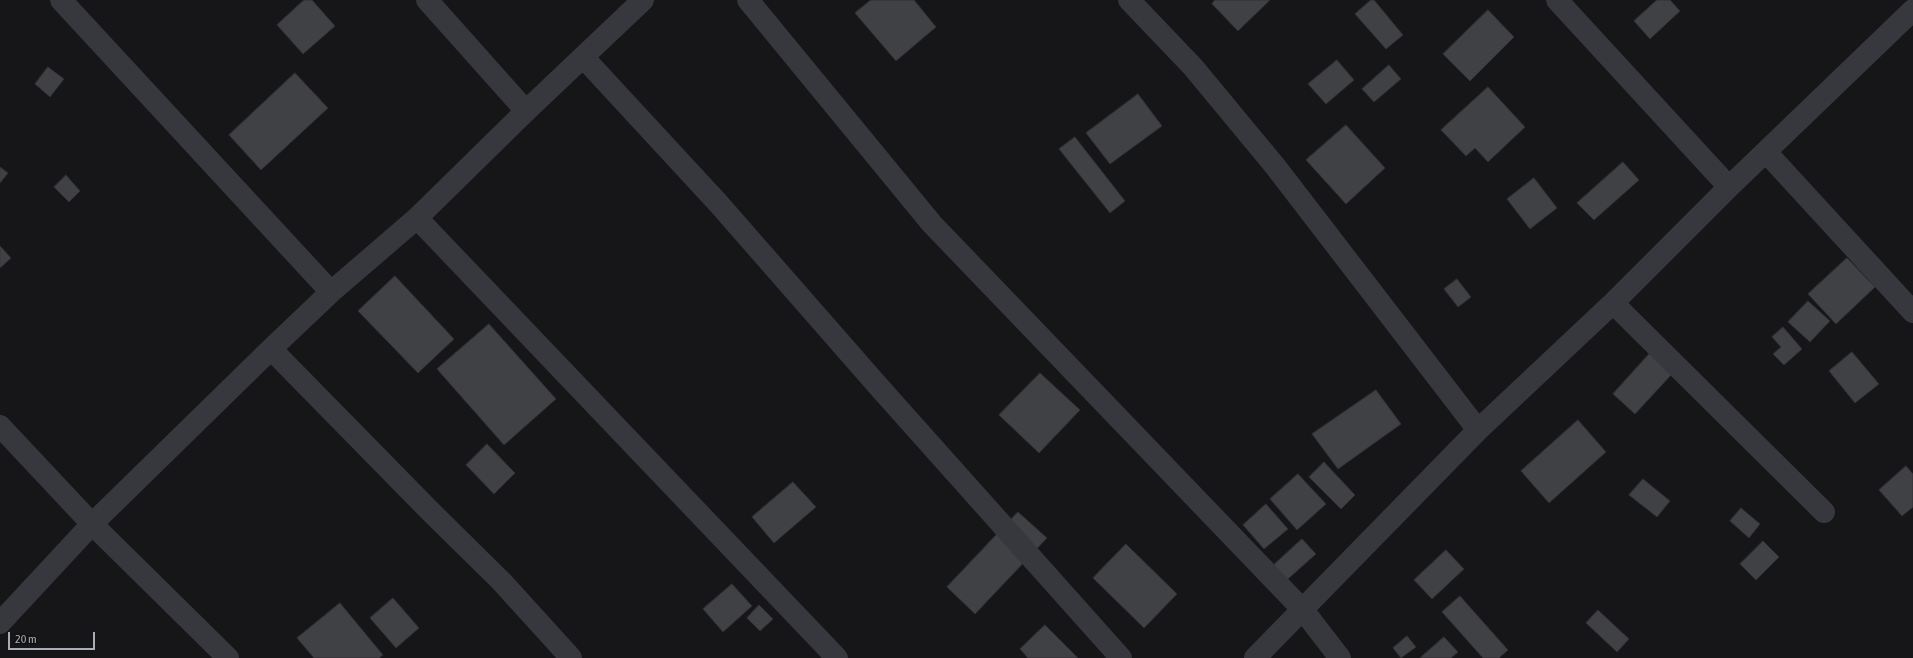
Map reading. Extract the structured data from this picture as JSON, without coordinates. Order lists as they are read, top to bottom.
{
  "scale_bar": "20 m"
}
